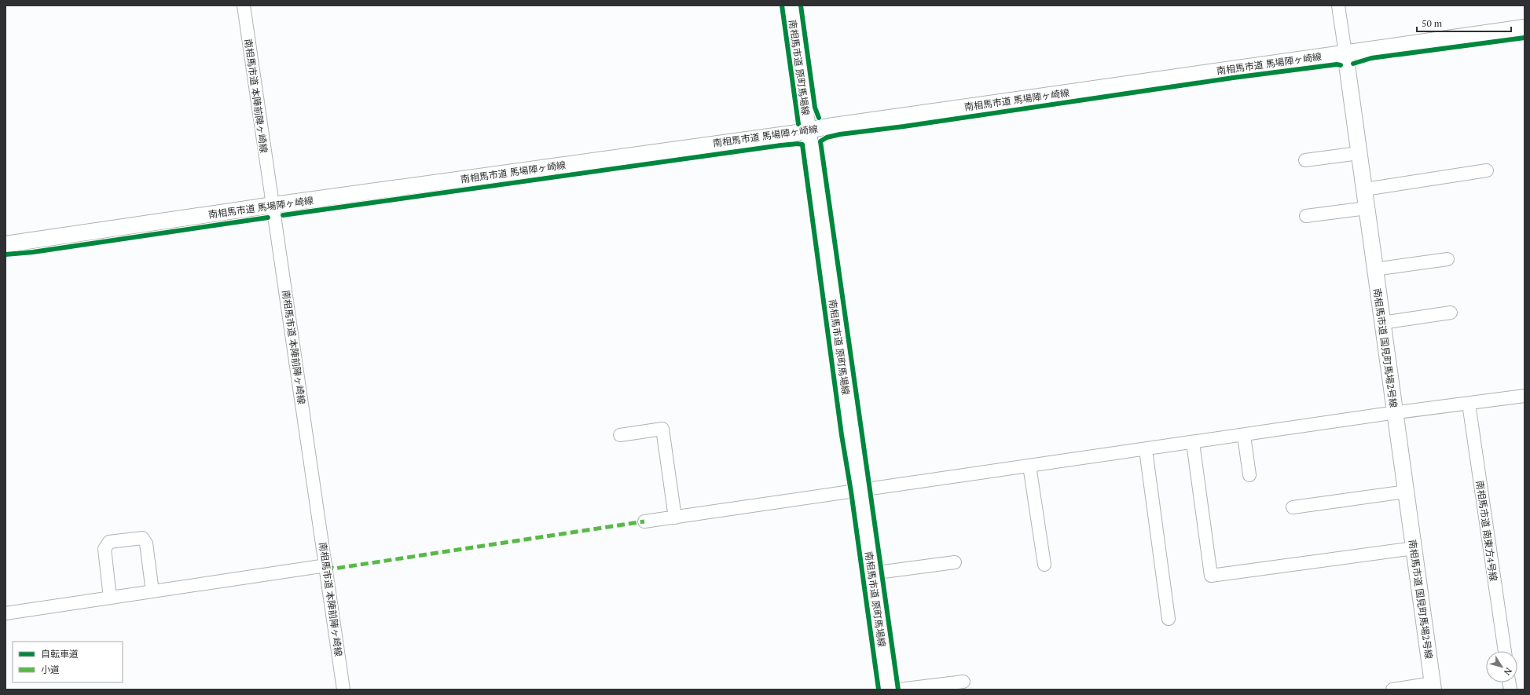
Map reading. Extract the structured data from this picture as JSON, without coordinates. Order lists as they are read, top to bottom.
{
  "streets": {
    "street": [
      "南相馬市道 馬場陣ヶ崎線",
      "南相馬市道 原町馬場線",
      "南相馬市道 本陣前陣ヶ崎線",
      "南相馬市道 国見町馬場2号線",
      "南相馬市道 南東方4号線"
    ]
  },
  "crossings": [
    ["南相馬市道 馬場陣ヶ崎線", "南相馬市道 原町馬場線"],
    ["南相馬市道 馬場陣ヶ崎線", "南相馬市道 本陣前陣ヶ崎線"],
    ["南相馬市道 馬場陣ヶ崎線", "南相馬市道 国見町馬場2号線"]
  ],
  "legend": ["自転車道", "小道"],
  "scale_bar": "50 m",
  "north": "bottom right"
}
